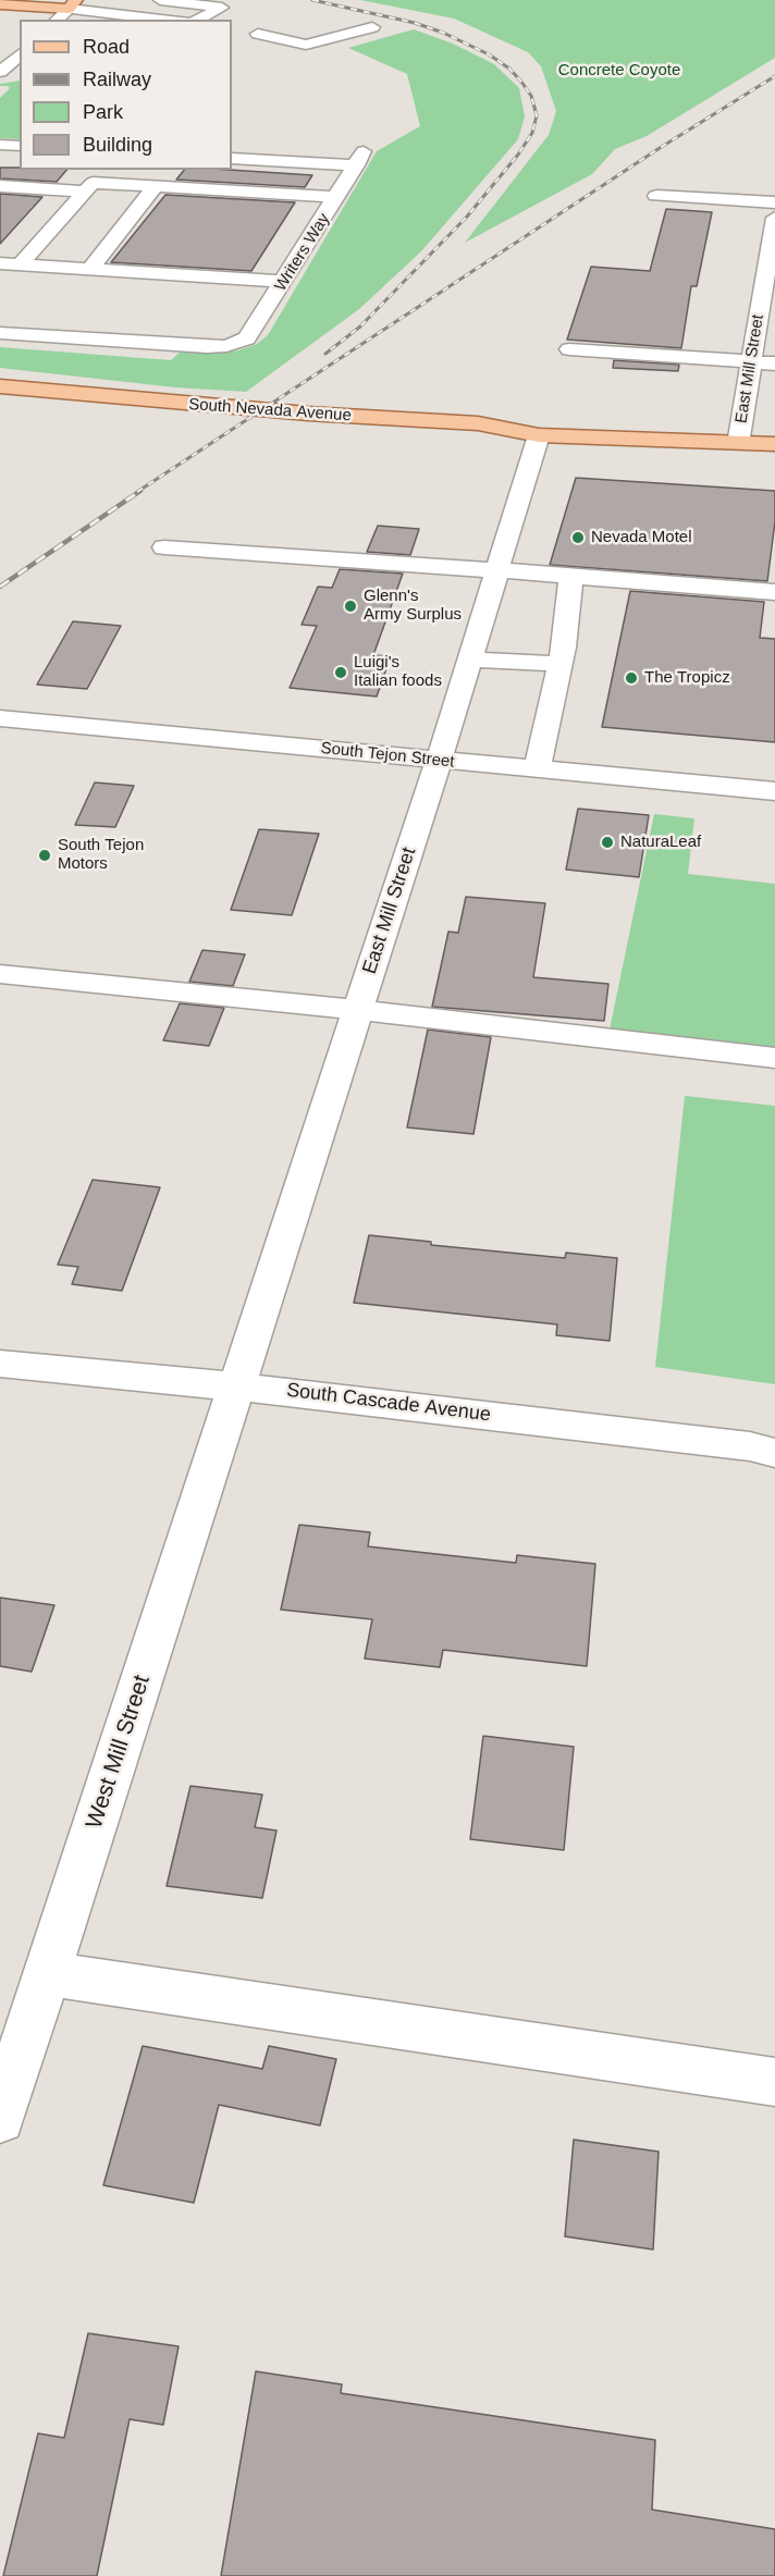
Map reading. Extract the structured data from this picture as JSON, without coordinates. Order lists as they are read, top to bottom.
{
  "streets": {
    "main road": ["South Nevada Avenue"],
    "street": [
      "Writers Way",
      "East Mill Street",
      "South Tejon Street",
      "South Cascade Avenue",
      "West Mill Street"
    ]
  },
  "crossings": [
    ["East Mill Street", "South Nevada Avenue"],
    ["East Mill Street", "South Tejon Street"],
    ["East Mill Street", "South Cascade Avenue"],
    ["East Mill Street", "West Mill Street"],
    ["South Cascade Avenue", "West Mill Street"]
  ],
  "parks": ["Concrete Coyote"],
  "places": [
    "Nevada Motel",
    "Glenn's Army Surplus",
    "Luigi's Italian foods",
    "The Tropicz",
    "NaturaLeaf",
    "South Tejon Motors"
  ],
  "legend": [
    "Road",
    "Railway",
    "Park",
    "Building"
  ]
}
